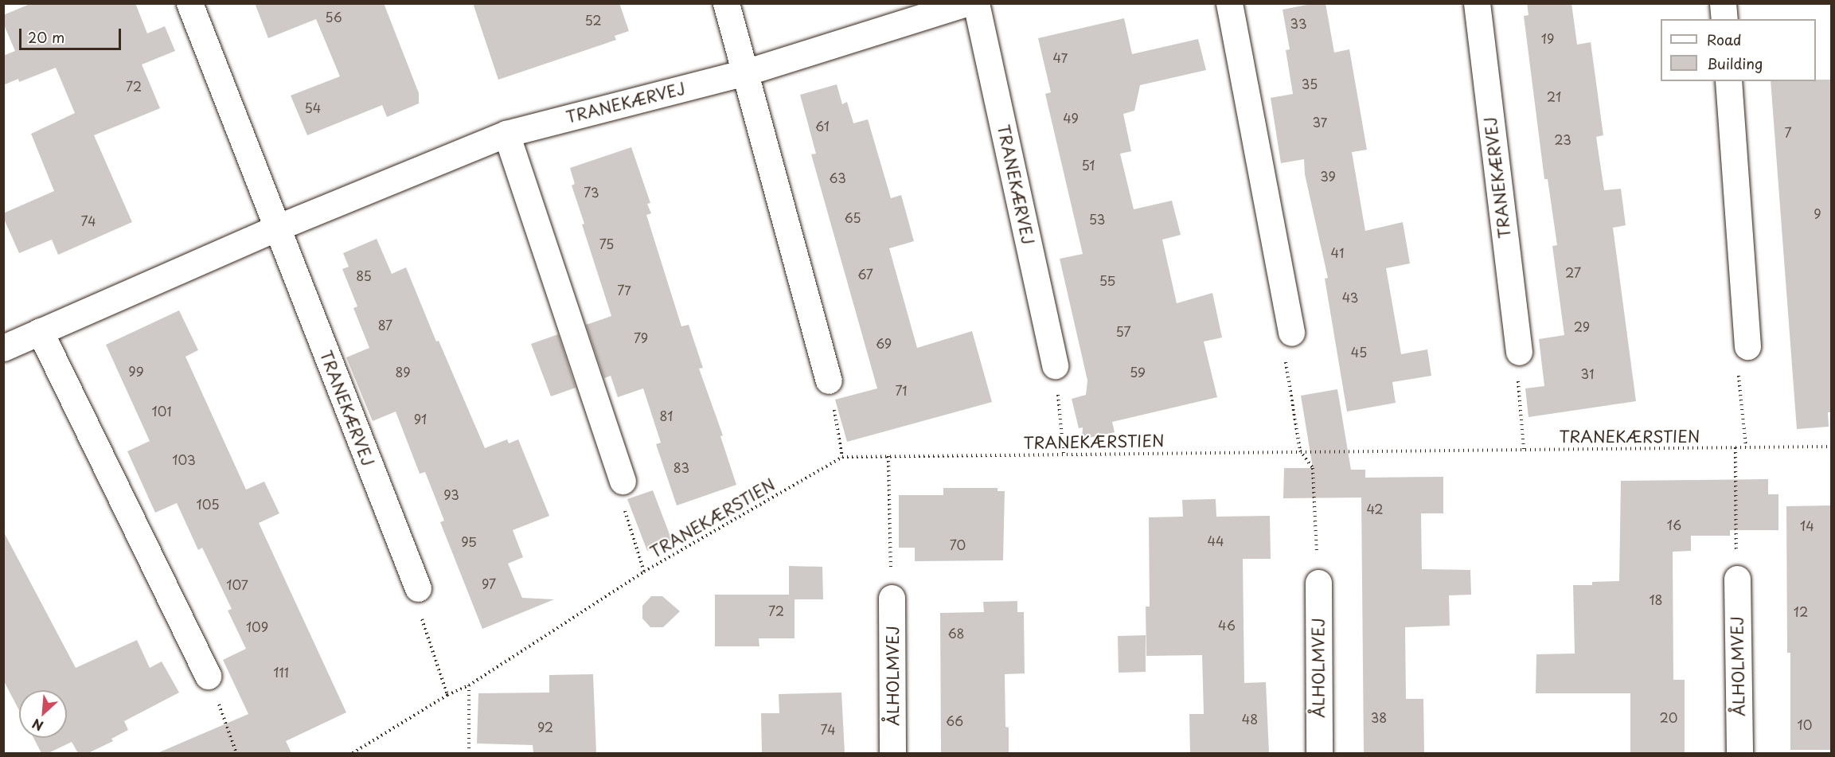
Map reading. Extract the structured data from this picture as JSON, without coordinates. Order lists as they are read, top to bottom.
{
  "streets": {
    "street": ["TRANEKÆRVEJ", "ÅLHOLMVEJ"],
    "path": ["TRANEKÆRSTIEN"]
  },
  "house_numbers": [
    "56",
    "52",
    "33",
    "19",
    "47",
    "35",
    "72",
    "21",
    "54",
    "49",
    "37",
    "61",
    "7",
    "23",
    "51",
    "39",
    "63",
    "73",
    "9",
    "65",
    "53",
    "74",
    "75",
    "41",
    "27",
    "67",
    "85",
    "55",
    "77",
    "43",
    "87",
    "29",
    "57",
    "79",
    "69",
    "45",
    "99",
    "89",
    "59",
    "31",
    "71",
    "101",
    "81",
    "91",
    "103",
    "83",
    "93",
    "105",
    "42",
    "16",
    "14",
    "44",
    "95",
    "70",
    "97",
    "107",
    "18",
    "72",
    "12",
    "46",
    "109",
    "68",
    "111",
    "38",
    "20",
    "48",
    "66",
    "10",
    "92",
    "74"
  ],
  "legend": ["Road", "Building"],
  "scale_bar": "20 m",
  "north": "bottom left"
}
